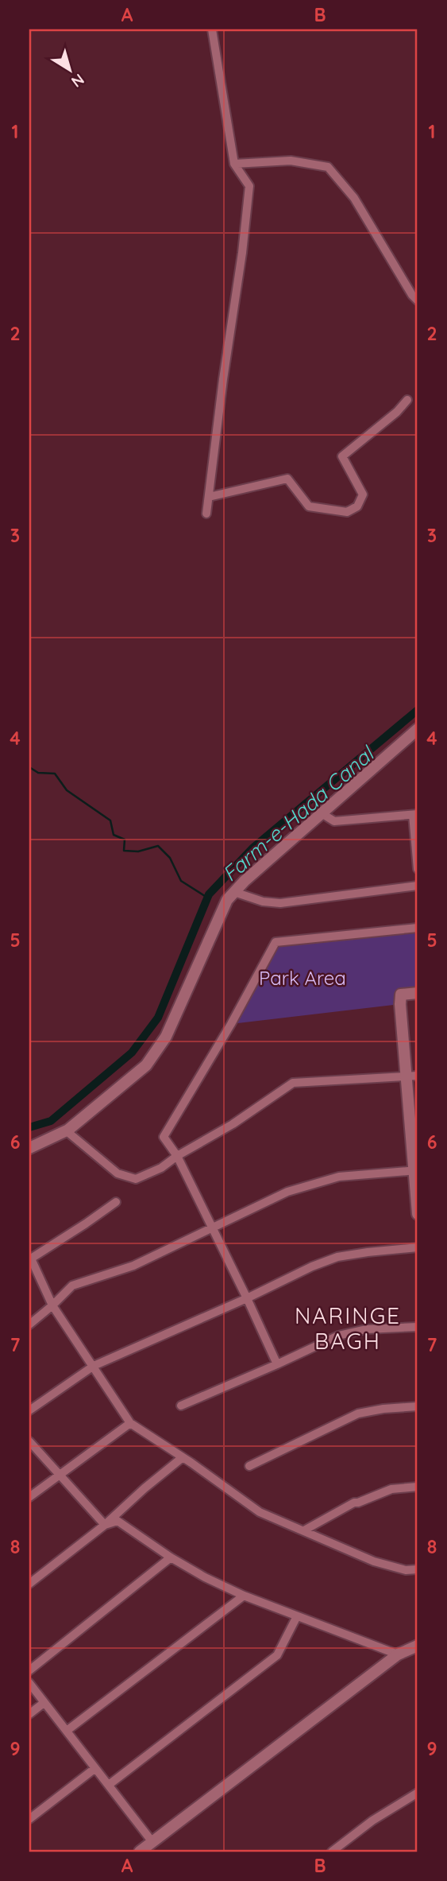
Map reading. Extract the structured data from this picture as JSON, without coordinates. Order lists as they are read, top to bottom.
{
  "districts": ["NARINGE BAGH"],
  "water": ["Farm-e-Hada Canal"],
  "parks": ["Park Area"],
  "north": "bottom right",
  "grid": {
    "columns": ["A", "B"],
    "rows": [
      "1",
      "2",
      "3",
      "4",
      "5",
      "6",
      "7",
      "8",
      "9"
    ]
  }
}
